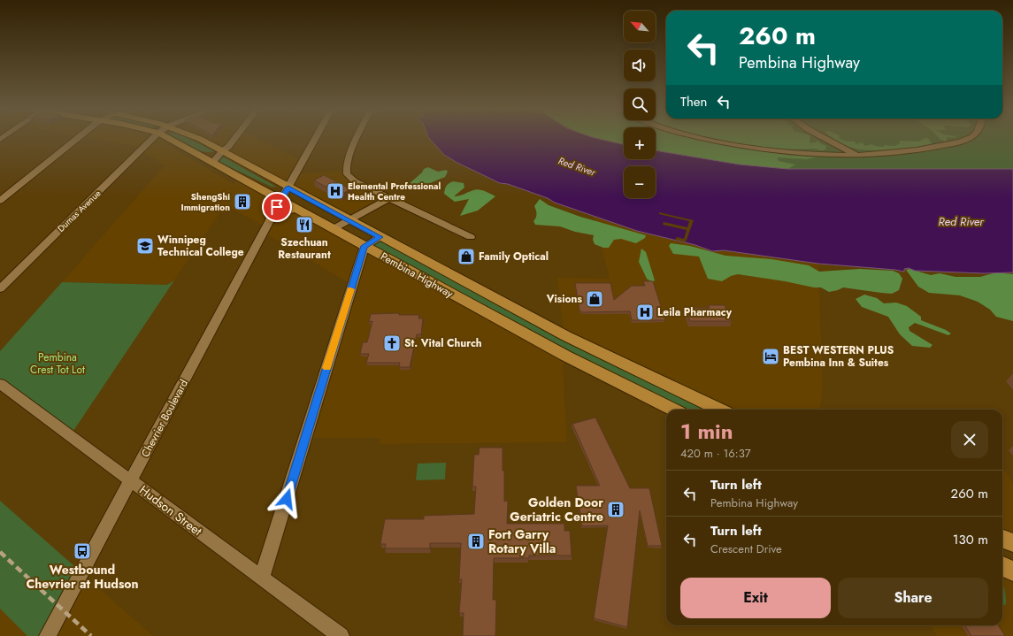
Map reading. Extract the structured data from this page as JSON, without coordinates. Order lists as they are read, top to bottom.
{
  "streets": {
    "main road": ["Pembina Highway"],
    "street": ["Dumas Avenue", "Chevrier Boulevard", "Hudson Street"]
  },
  "crossings": [
    ["Pembina Highway", "Chevrier Boulevard"],
    ["Chevrier Boulevard", "Hudson Street"]
  ],
  "water": ["Red River"],
  "parks": ["Pembina Crest Tot Lot"],
  "places": {
    "hospital": ["Elemental Professional Health Centre", "Leila Pharmacy"],
    "building": ["ShengShi Immigration", "Golden Door Geriatric Centre", "Fort Garry Rotary Villa"],
    "restaurant": ["Szechuan Restaurant"],
    "school or university": ["Winnipeg Technical College"],
    "shop": ["Family Optical", "Visions"],
    "church": ["St. Vital Church"],
    "hotel": ["BEST WESTERN PLUS Pembina Inn & Suites"],
    "bus stop": ["Westbound Chevrier at Hudson"]
  },
  "north": "top left",
  "page": {
    "map_buttons": ["+", "−"],
    "turn": ["260 m", "Pembina Highway"],
    "then": "Then",
    "heading": ["1 min", "420 m · 16:37"],
    "list": [
      {
        "name": "Turn left",
        "note": "Pembina Highway",
        "value": "260 m"
      },
      {
        "name": "Turn left",
        "note": "Crescent Drive",
        "value": "130 m"
      }
    ],
    "buttons": ["Exit", "Share"]
  }
}
